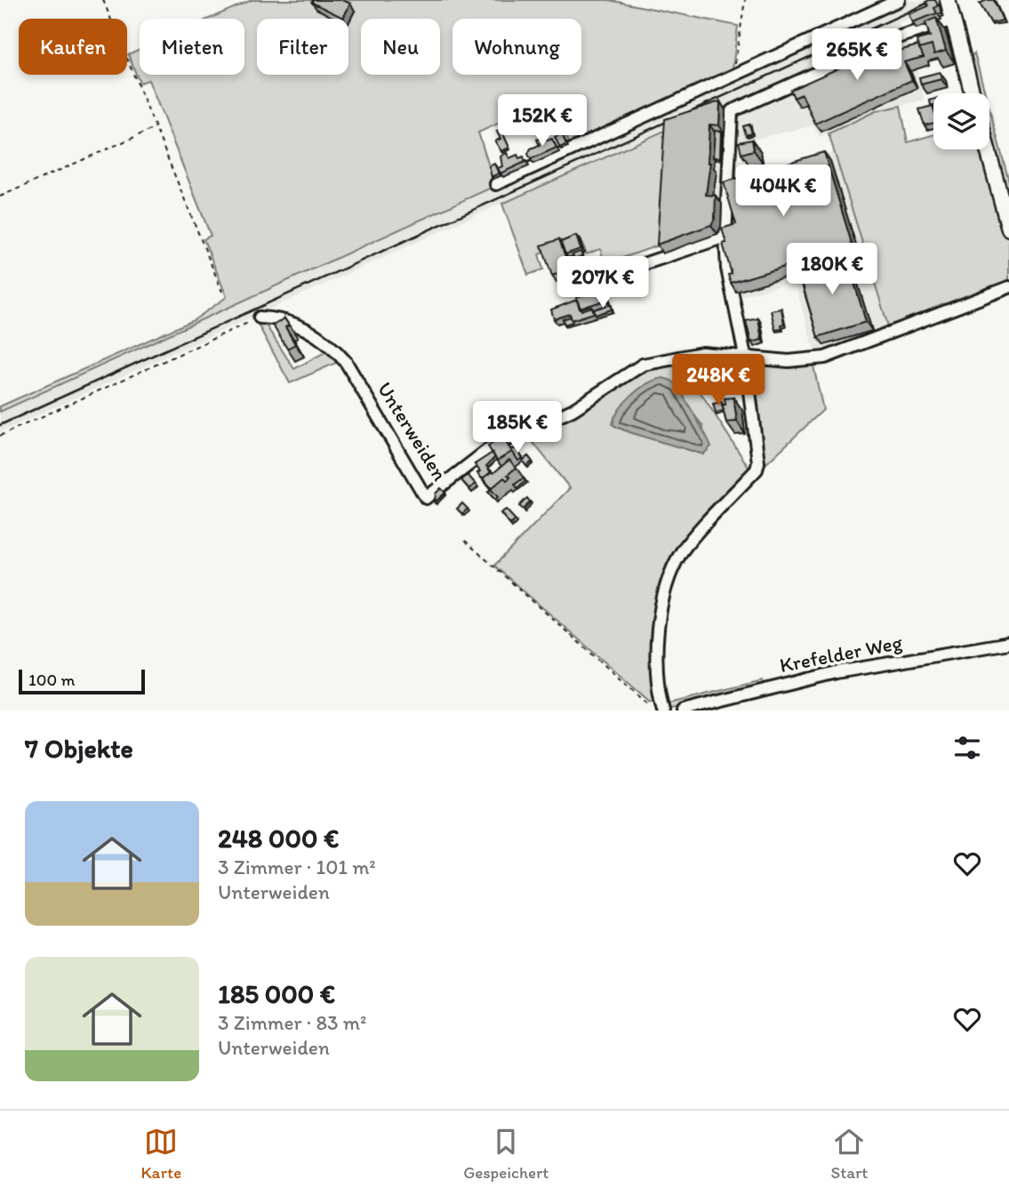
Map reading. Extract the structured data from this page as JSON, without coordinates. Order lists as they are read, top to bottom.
{
  "streets": {
    "street": ["Unterweiden", "Krefelder Weg"]
  },
  "scale_bar": "100 m",
  "page": {
    "chip": [
      "Kaufen",
      "Mieten",
      "Filter",
      "Neu",
      "Wohnung"
    ],
    "price": [
      "265K €",
      "152K €",
      "404K €",
      "180K €",
      "207K €",
      "248K €",
      "185K €"
    ],
    "scale": "100 m",
    "heading": "7 Objekte",
    "list": [
      {
        "name": "248 000 €",
        "note": "3 Zimmer · 101 m² · Unterweiden"
      },
      {
        "name": "185 000 €",
        "note": "3 Zimmer · 83 m² · Unterweiden"
      }
    ],
    "tabs": ["Karte", "Gespeichert", "Start"]
  }
}
